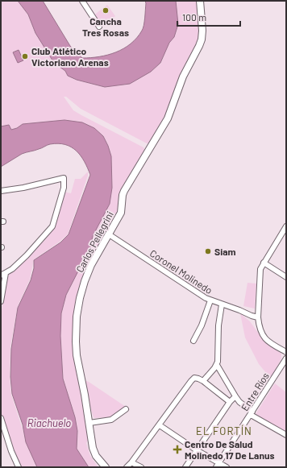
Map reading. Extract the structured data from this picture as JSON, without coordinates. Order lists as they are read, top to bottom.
{
  "streets": {
    "street": ["Carlos Pellegrini", "Coronel Molinedo", "Entre Ríos"]
  },
  "crossings": [
    ["Carlos Pellegrini", "Coronel Molinedo"]
  ],
  "districts": ["EL FORTÍN"],
  "water": ["Riachuelo"],
  "places": {
    "other": ["Cancha Tres Rosas", "Club Atlético Victoriano Arenas", "Siam"],
    "health": ["Centro De Salud Molinedo 17 De Lanus"]
  },
  "scale_bar": "100 m"
}
